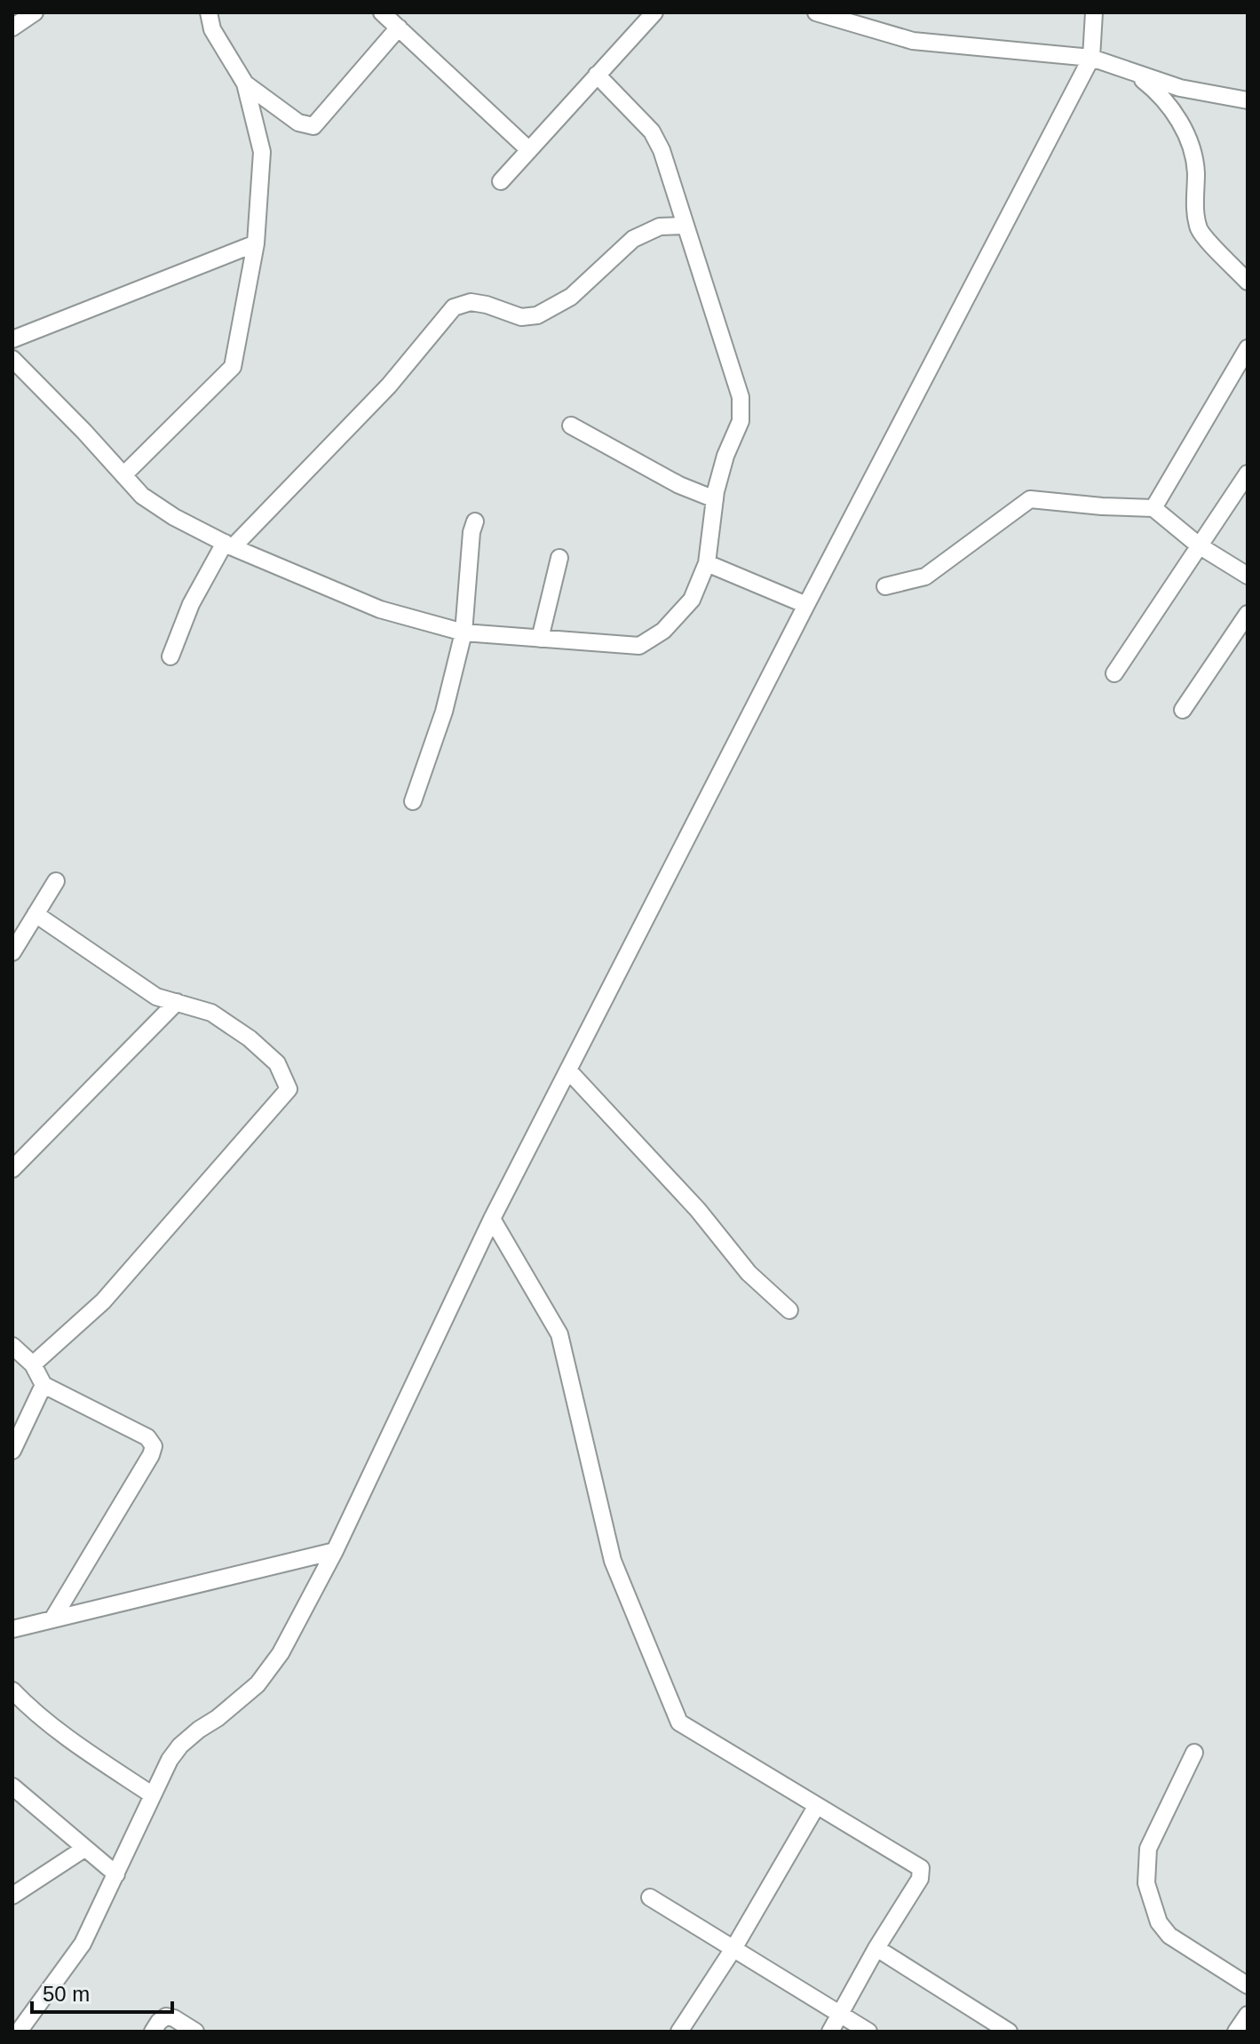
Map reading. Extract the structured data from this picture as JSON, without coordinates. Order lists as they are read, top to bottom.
{
  "scale_bar": "50 m"
}
